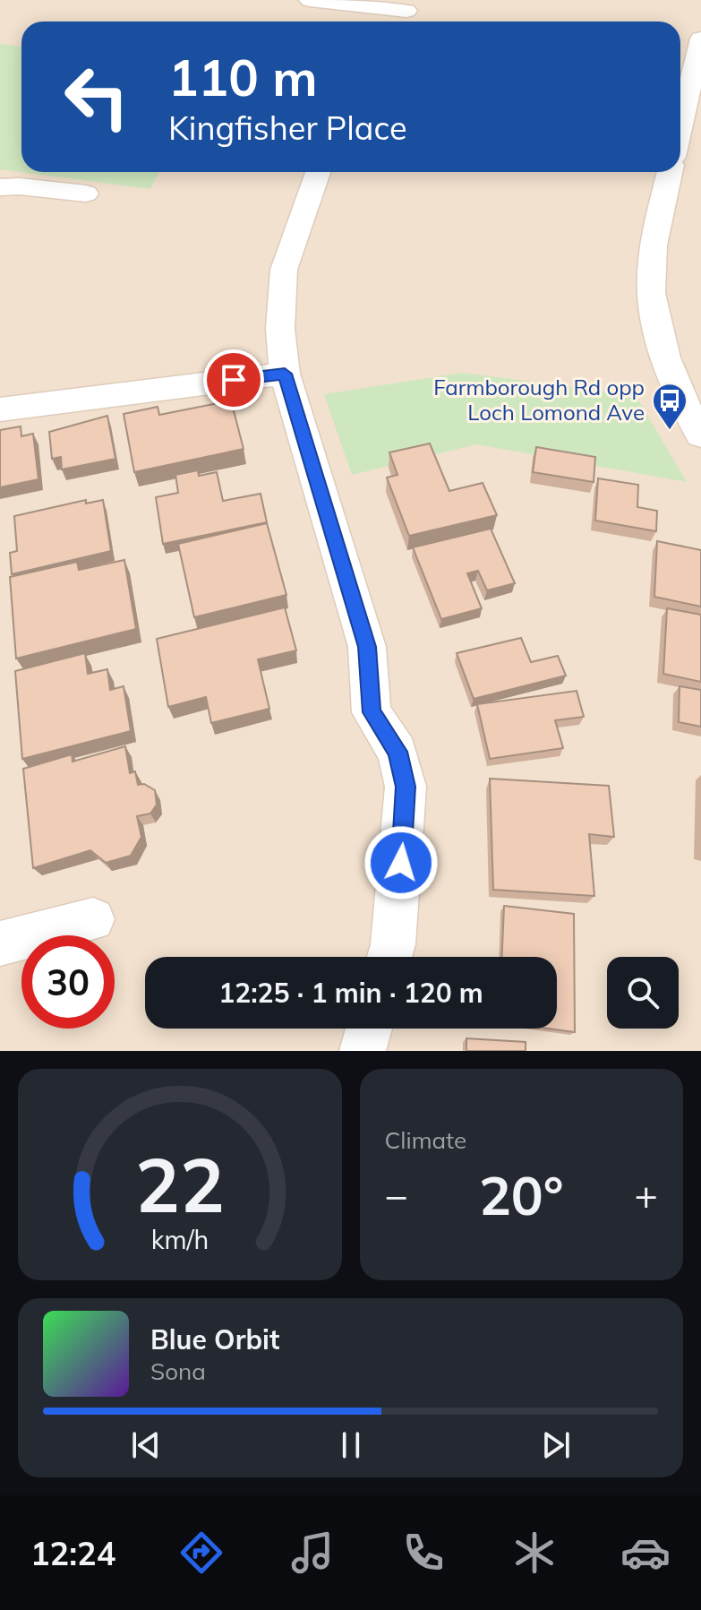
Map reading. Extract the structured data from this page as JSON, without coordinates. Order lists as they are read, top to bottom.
{
  "places": {
    "bus stop": ["Farmborough Rd opp Loch Lomond Ave"]
  },
  "page": {
    "turn": ["110 m", "Kingfisher Place"],
    "limit": "30",
    "trip": "12:25 · 1 min · 120 m",
    "tile": "Climate",
    "heat": ["−", "20°", "+"],
    "song": ["Blue Orbit", "Sona"],
    "tabs": "12:24",
    "gauge": ["22", "km/h"]
  }
}
